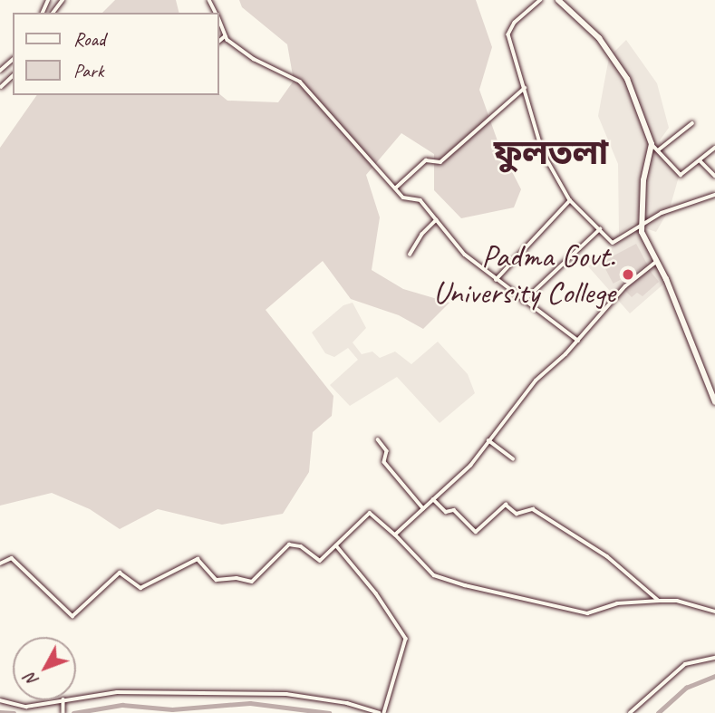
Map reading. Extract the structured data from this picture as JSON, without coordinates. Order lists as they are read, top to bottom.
{
  "districts": ["ফুলতলা"],
  "places": ["Padma Govt. University College"],
  "legend": ["Road", "Park"],
  "north": "bottom left"
}
